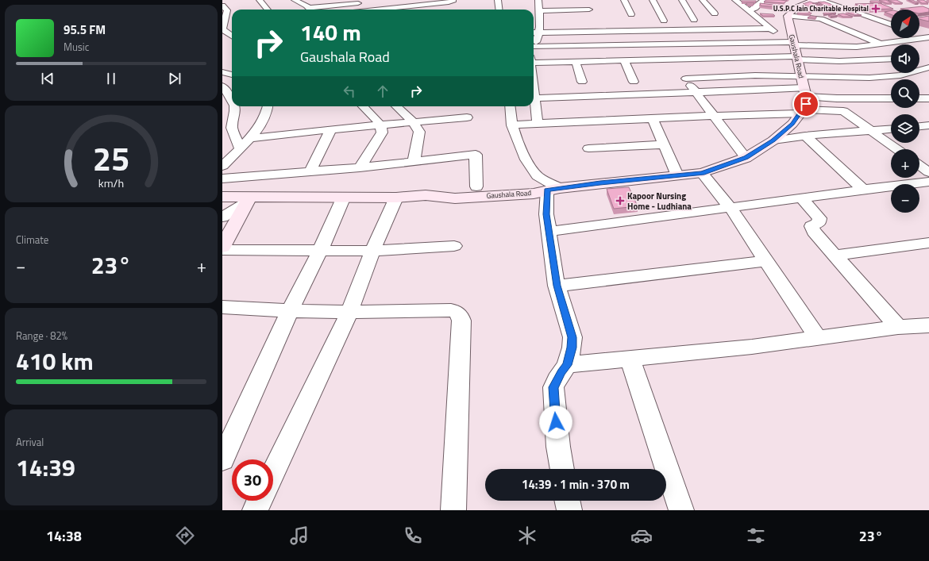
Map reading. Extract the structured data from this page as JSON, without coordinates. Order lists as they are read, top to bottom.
{
  "streets": {
    "street": ["Gaushala Road"]
  },
  "places": {
    "health": ["U.S.P.C Jain Charitable Hospital", "Kapoor Nursing Home - Ludhiana"]
  },
  "north": "top right",
  "page": {
    "map_buttons": ["+", "−"],
    "turn": ["140 m", "Gaushala Road"],
    "song": ["95.5 FM", "Music"],
    "tile": [
      "Climate",
      ["Range · 82%", "410 km"],
      ["Arrival", "14:39"]
    ],
    "heat": ["−", "23°", "+"],
    "limit": "30",
    "trip": "14:39 · 1 min · 370 m",
    "tabs": ["14:38", "23°"],
    "gauge": ["25", "km/h"]
  }
}
